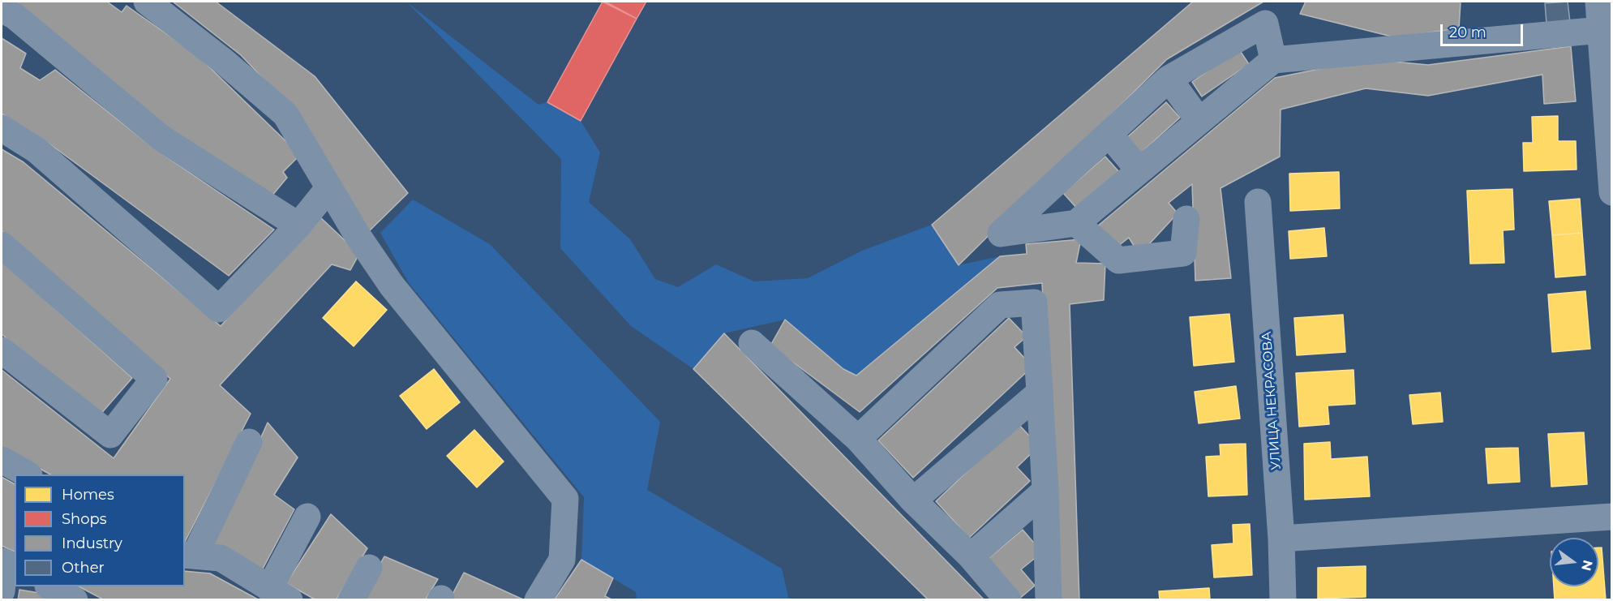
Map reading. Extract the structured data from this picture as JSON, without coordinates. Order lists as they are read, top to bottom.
{
  "streets": {
    "street": ["УЛИЦА НЕКРАСОВА"]
  },
  "legend": [
    "Homes",
    "Shops",
    "Industry",
    "Other"
  ],
  "scale_bar": "20 m",
  "north": "right"
}
